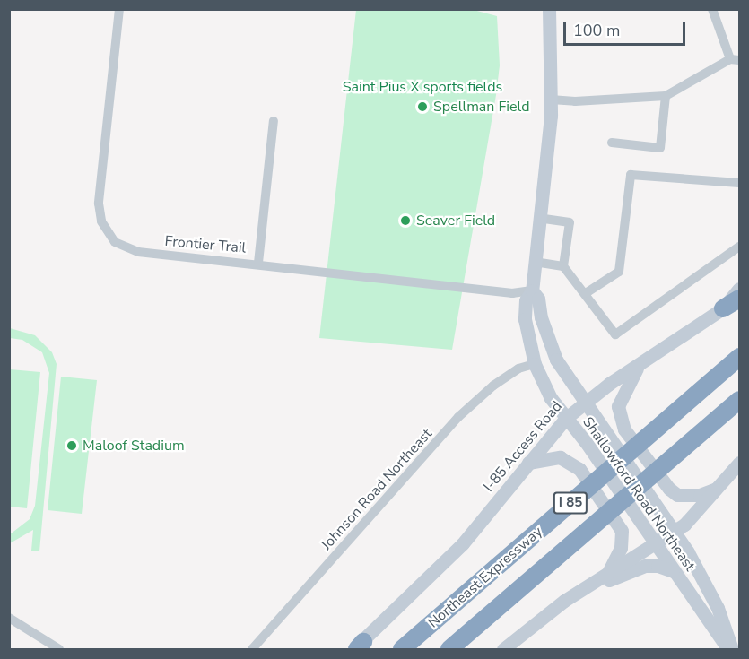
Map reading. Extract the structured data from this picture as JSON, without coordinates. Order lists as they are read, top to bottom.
{
  "streets": {
    "highway": ["I 85", "Northeast Expressway"],
    "main road": ["I-85 Access Road", "Shallowford Road Northeast"],
    "street": ["Frontier Trail", "Johnson Road Northeast"]
  },
  "crossings": [
    ["Frontier Trail", "Shallowford Road Northeast"],
    ["I-85 Access Road", "Shallowford Road Northeast"],
    ["Johnson Road Northeast", "Shallowford Road Northeast"]
  ],
  "parks": ["Saint Pius X sports fields"],
  "places": ["Spellman Field", "Seaver Field", "Maloof Stadium"],
  "scale_bar": "100 m"
}
